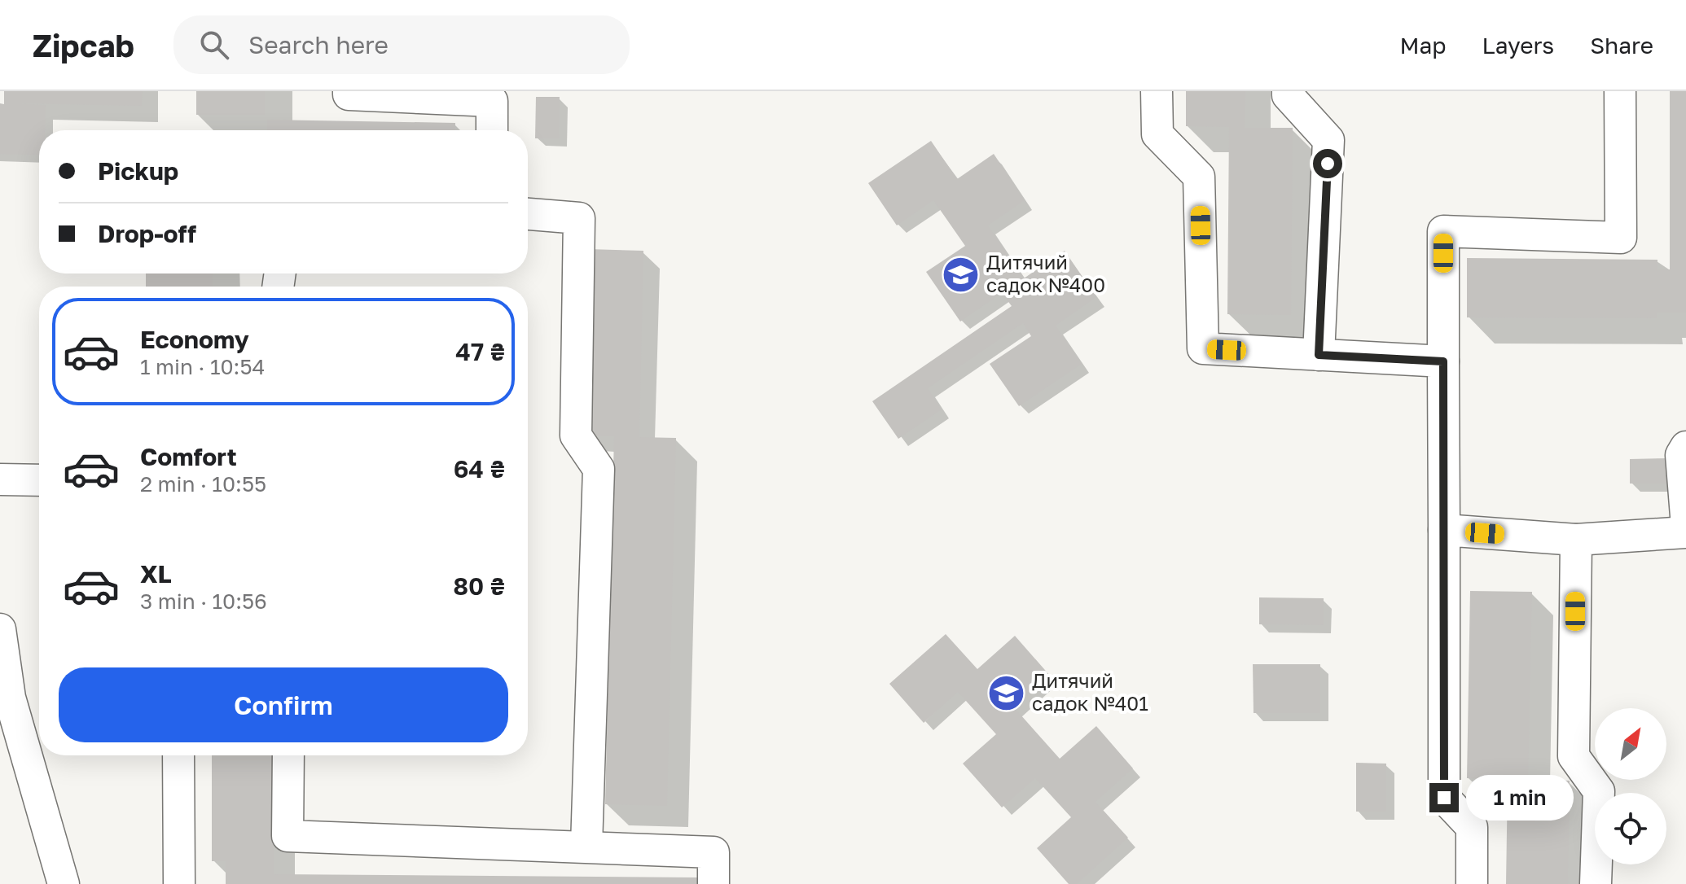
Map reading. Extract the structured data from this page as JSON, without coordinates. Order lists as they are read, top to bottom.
{
  "places": {
    "school or university": ["Дитячий садок №400", "Дитячий садок №401"]
  },
  "north": "top right",
  "page": {
    "header": "Zipcab",
    "search": "Search here",
    "nav": ["Map", "Layers", "Share"],
    "banner": ["Pickup", "Drop-off"],
    "list": [
      {
        "name": "Economy",
        "note": "1 min · 10:54",
        "value": "47 ₴"
      },
      {
        "name": "Comfort",
        "note": "2 min · 10:55",
        "value": "64 ₴"
      },
      {
        "name": "XL",
        "note": "3 min · 10:56",
        "value": "80 ₴"
      }
    ],
    "buttons": "Confirm",
    "bubble": "1 min"
  }
}
